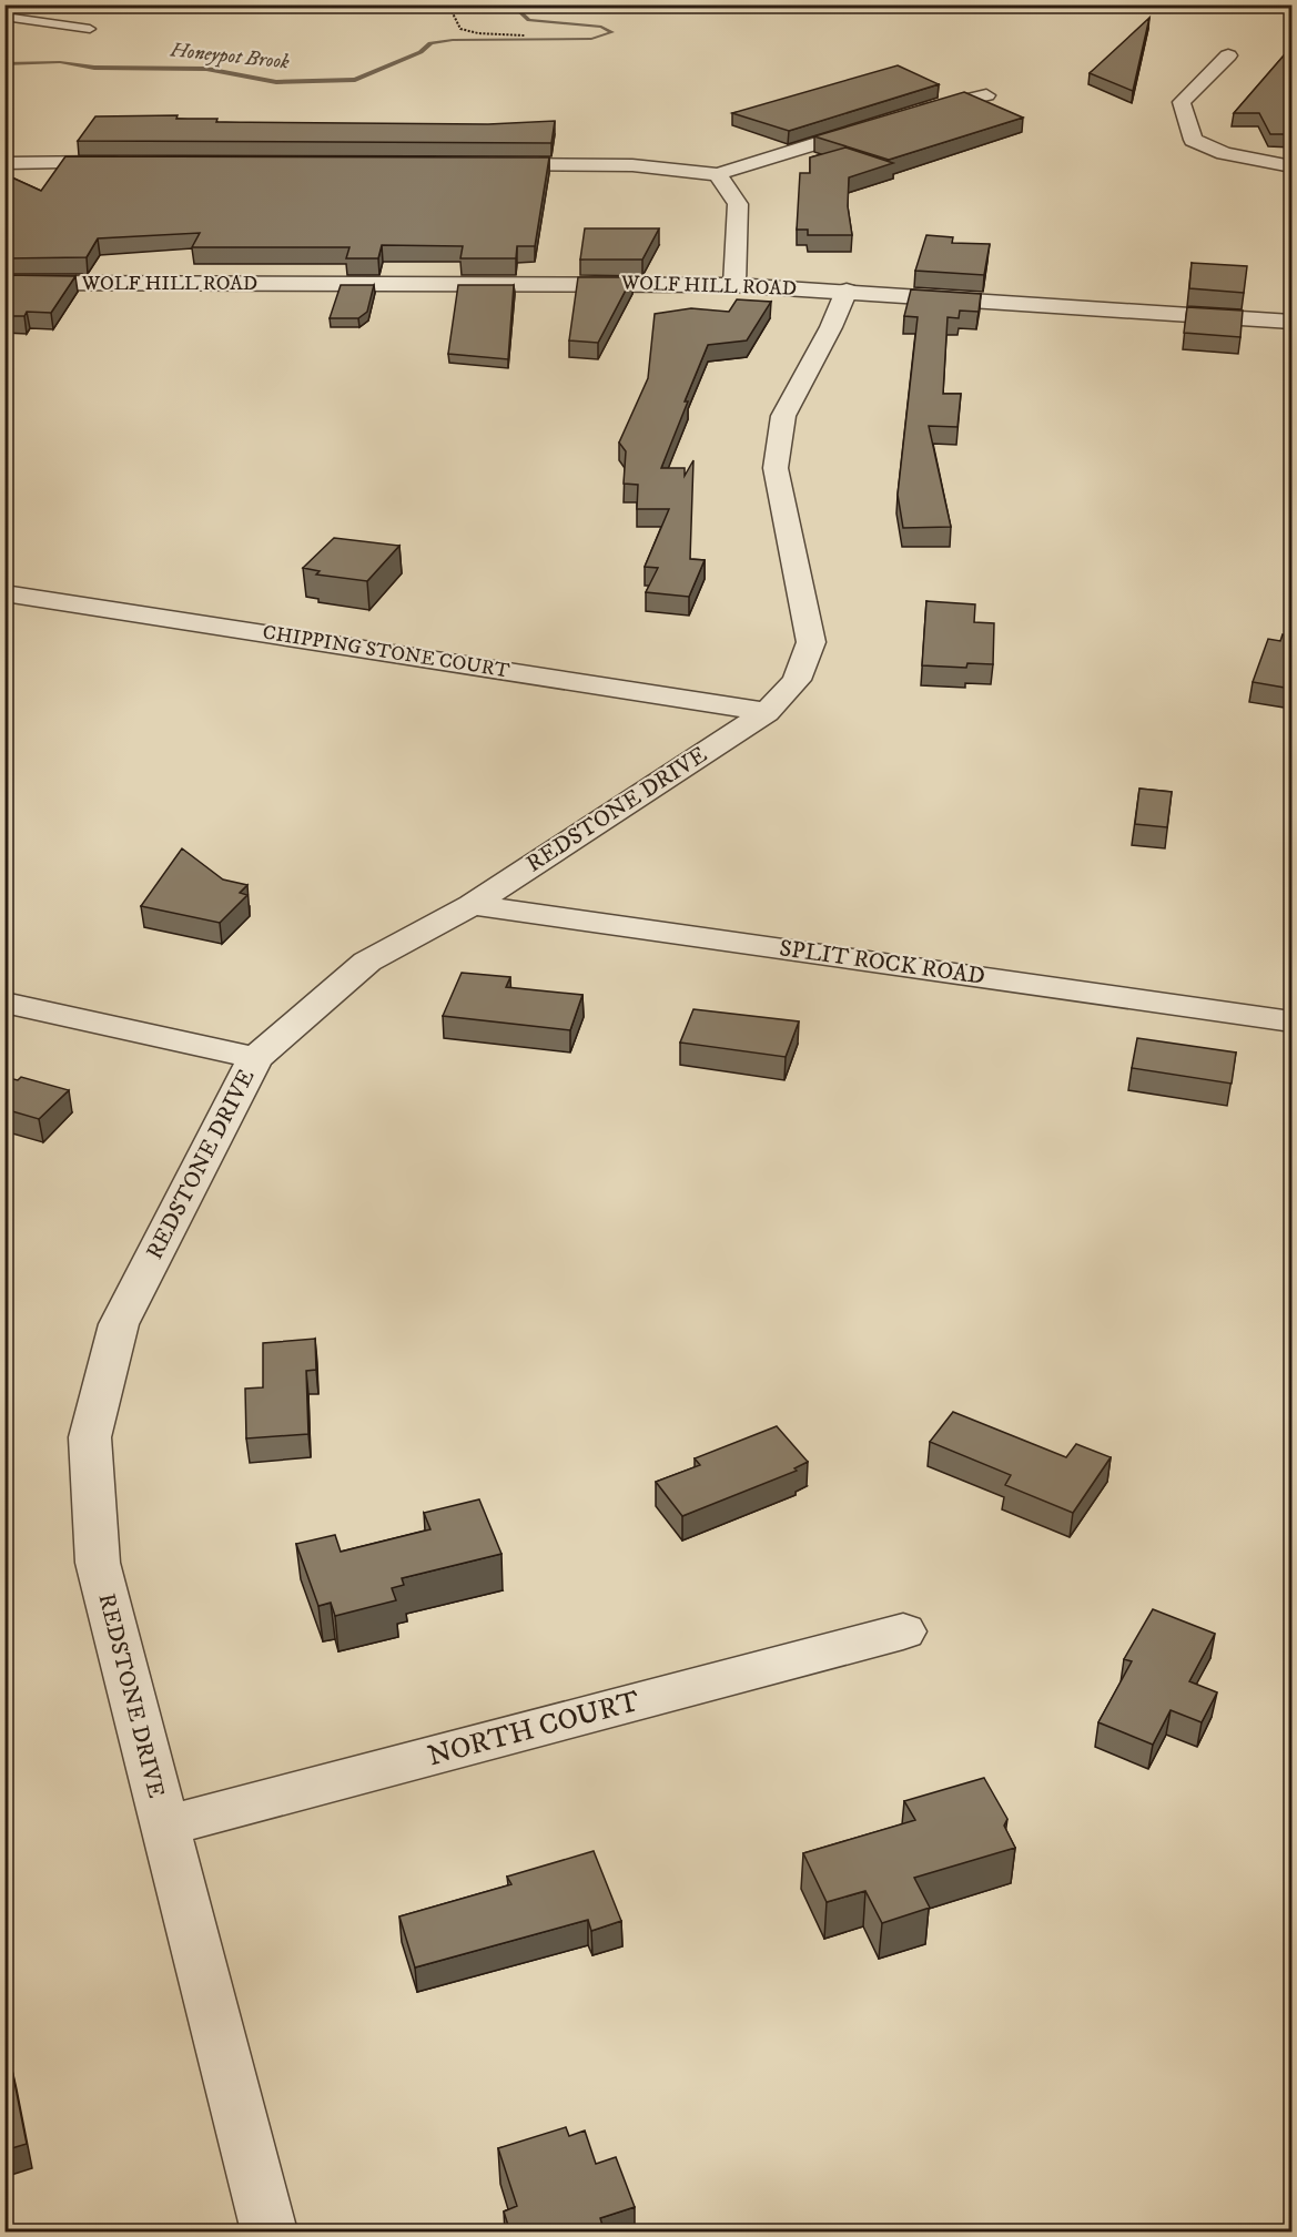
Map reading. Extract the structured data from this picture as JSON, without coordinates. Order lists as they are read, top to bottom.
{
  "streets": {
    "street": [
      "WOLF HILL ROAD",
      "CHIPPING STONE COURT",
      "REDSTONE DRIVE",
      "SPLIT ROCK ROAD",
      "NORTH COURT"
    ]
  },
  "crossings": [
    ["WOLF HILL ROAD", "REDSTONE DRIVE"],
    ["CHIPPING STONE COURT", "REDSTONE DRIVE"],
    ["REDSTONE DRIVE", "SPLIT ROCK ROAD"],
    ["REDSTONE DRIVE", "NORTH COURT"]
  ],
  "water": ["Honeypot Brook"]
}
